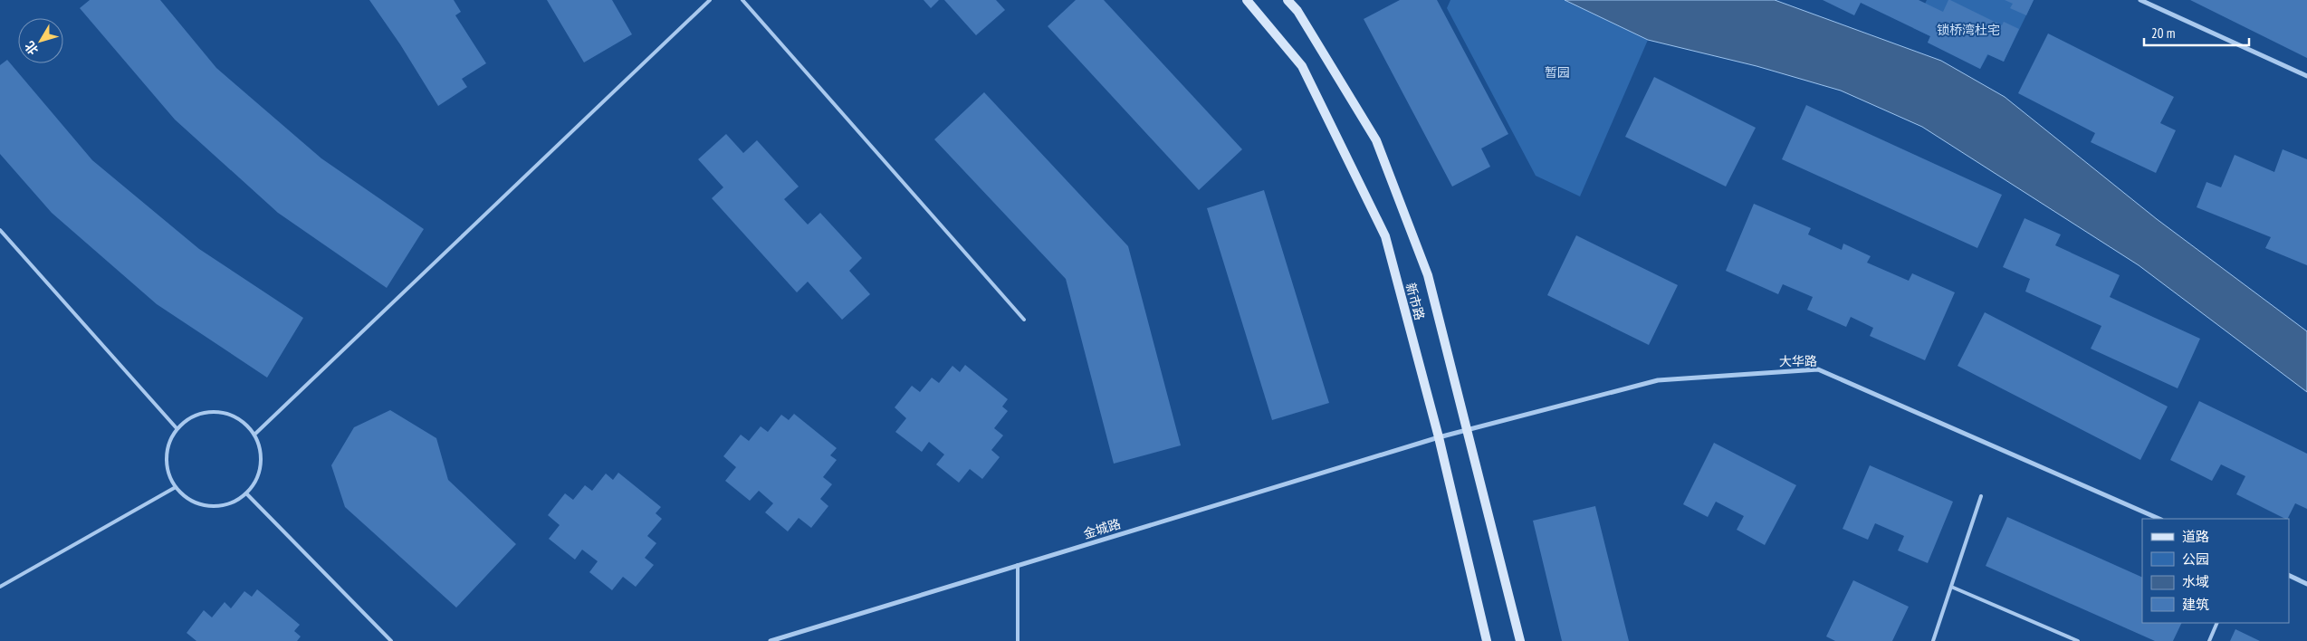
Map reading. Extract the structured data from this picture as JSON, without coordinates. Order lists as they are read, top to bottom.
{
  "streets": {
    "street": ["新市路", "大华路", "金城路"]
  },
  "crossings": [
    ["新市路", "大华路"],
    ["新市路", "金城路"],
    ["大华路", "金城路"]
  ],
  "parks": ["锁桥湾杜宅", "暂园"],
  "legend": [
    "道路",
    "公园",
    "水域",
    "建筑"
  ],
  "scale_bar": "20 m",
  "north": "bottom left"
}
